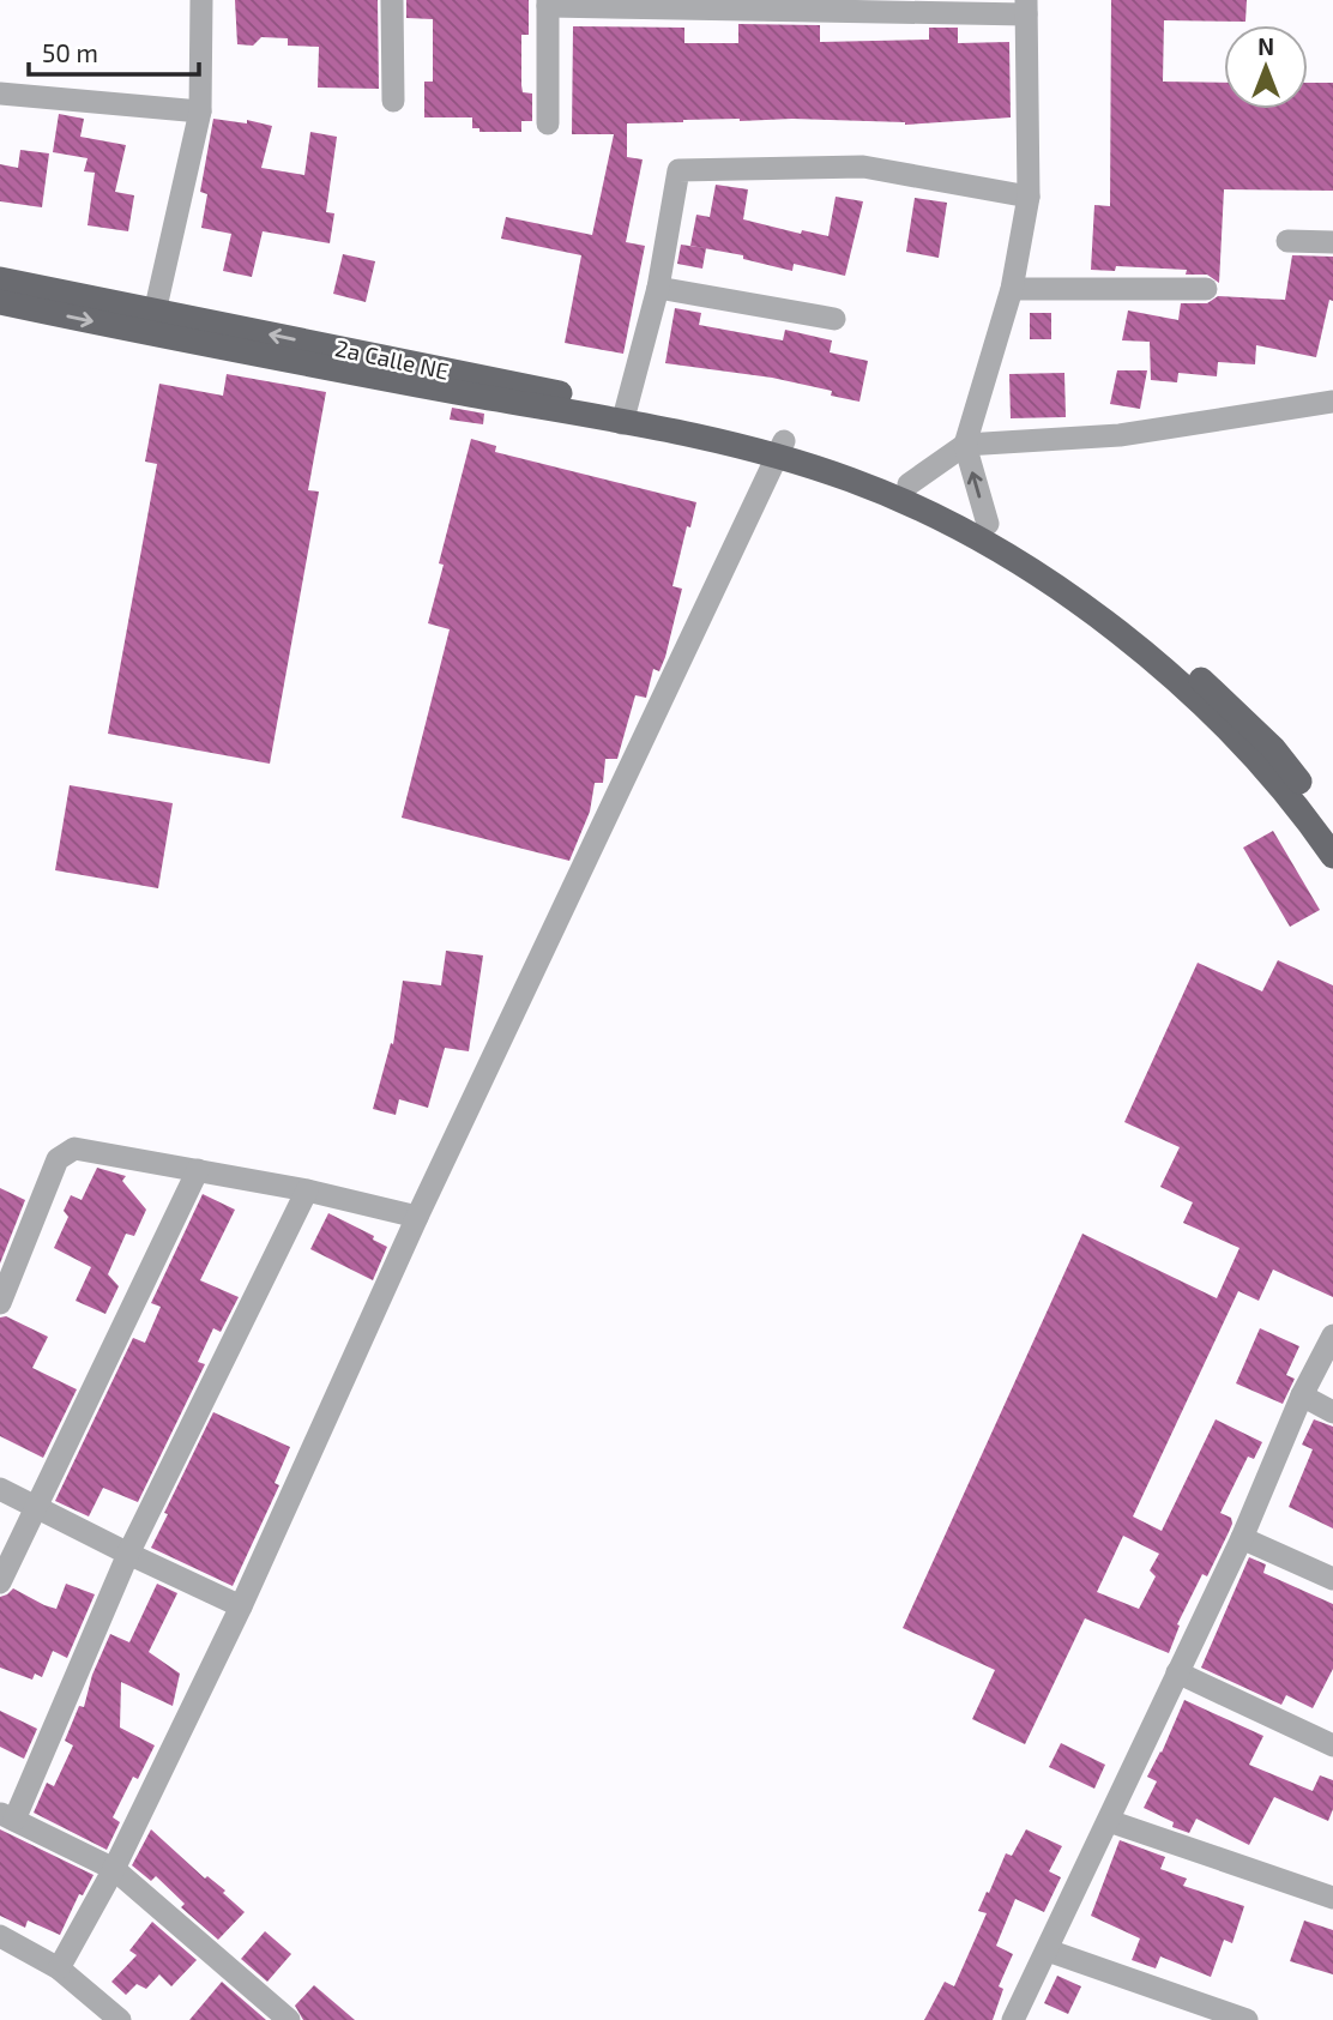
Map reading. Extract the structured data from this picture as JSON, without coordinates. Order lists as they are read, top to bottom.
{
  "streets": {
    "main road": ["2a Calle NE"]
  },
  "scale_bar": "50 m",
  "north": "top"
}
